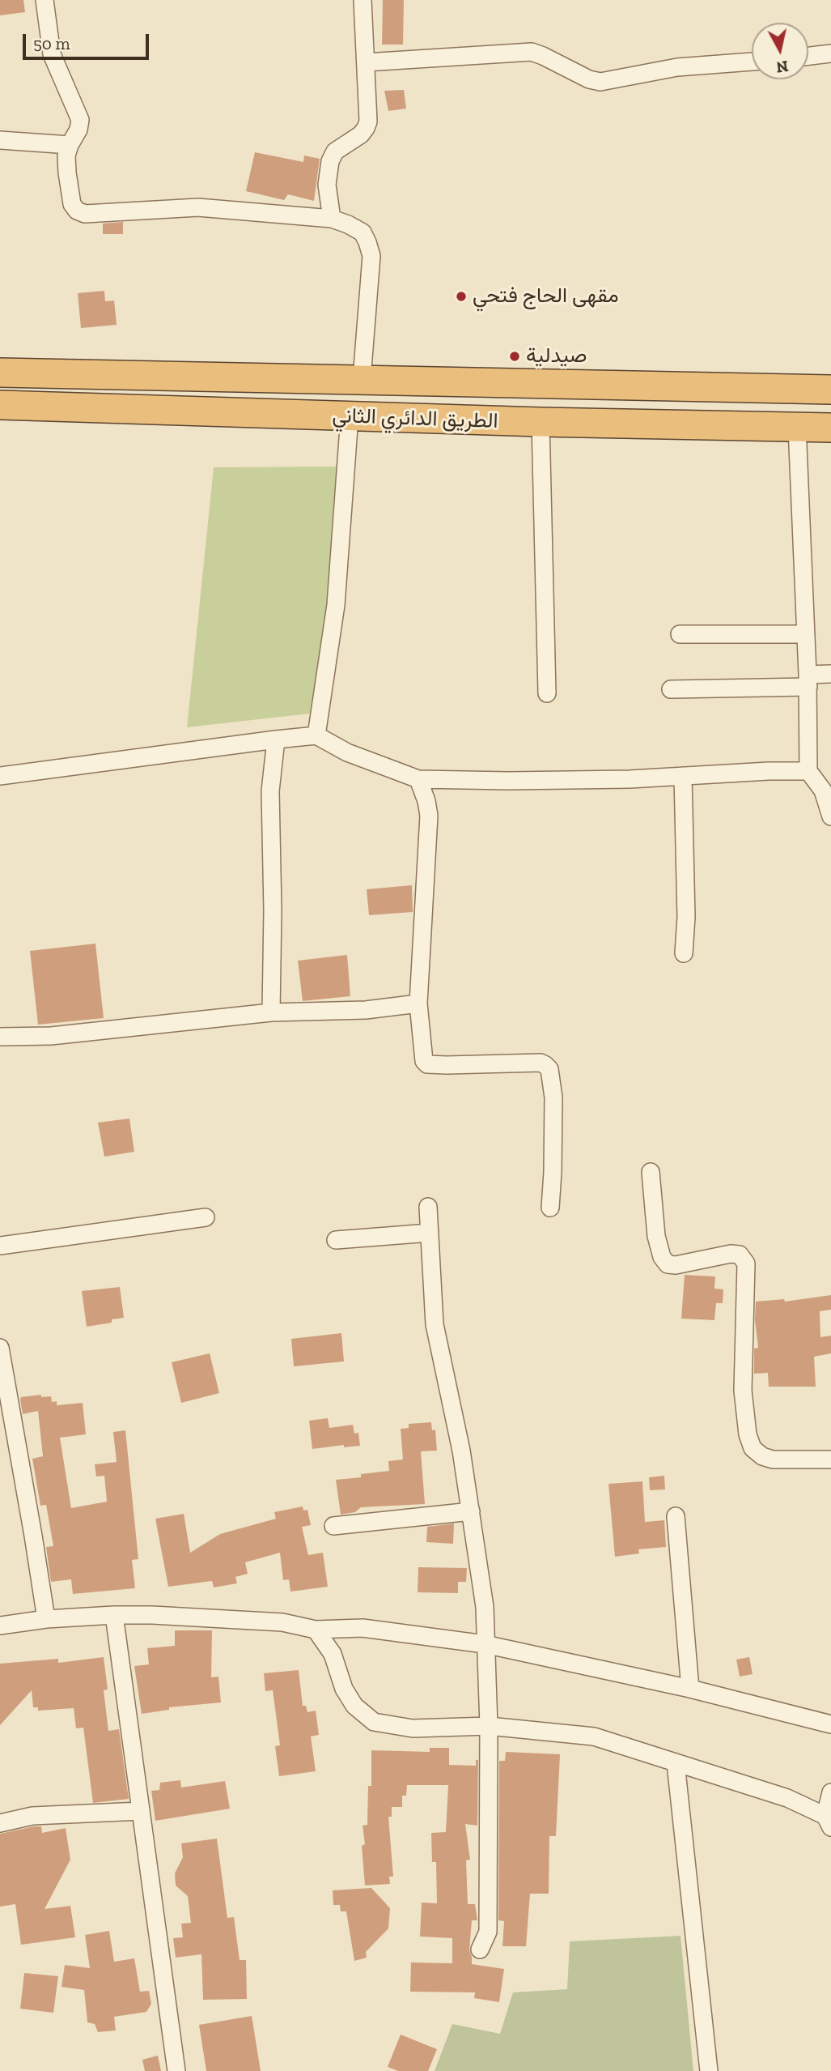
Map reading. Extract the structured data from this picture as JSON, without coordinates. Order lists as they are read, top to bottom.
{
  "streets": {
    "highway": ["الطريق الدائري الثاني"]
  },
  "places": ["مقهى الحاج فتحي", "صيدلية"],
  "scale_bar": "50 m",
  "north": "bottom"
}
